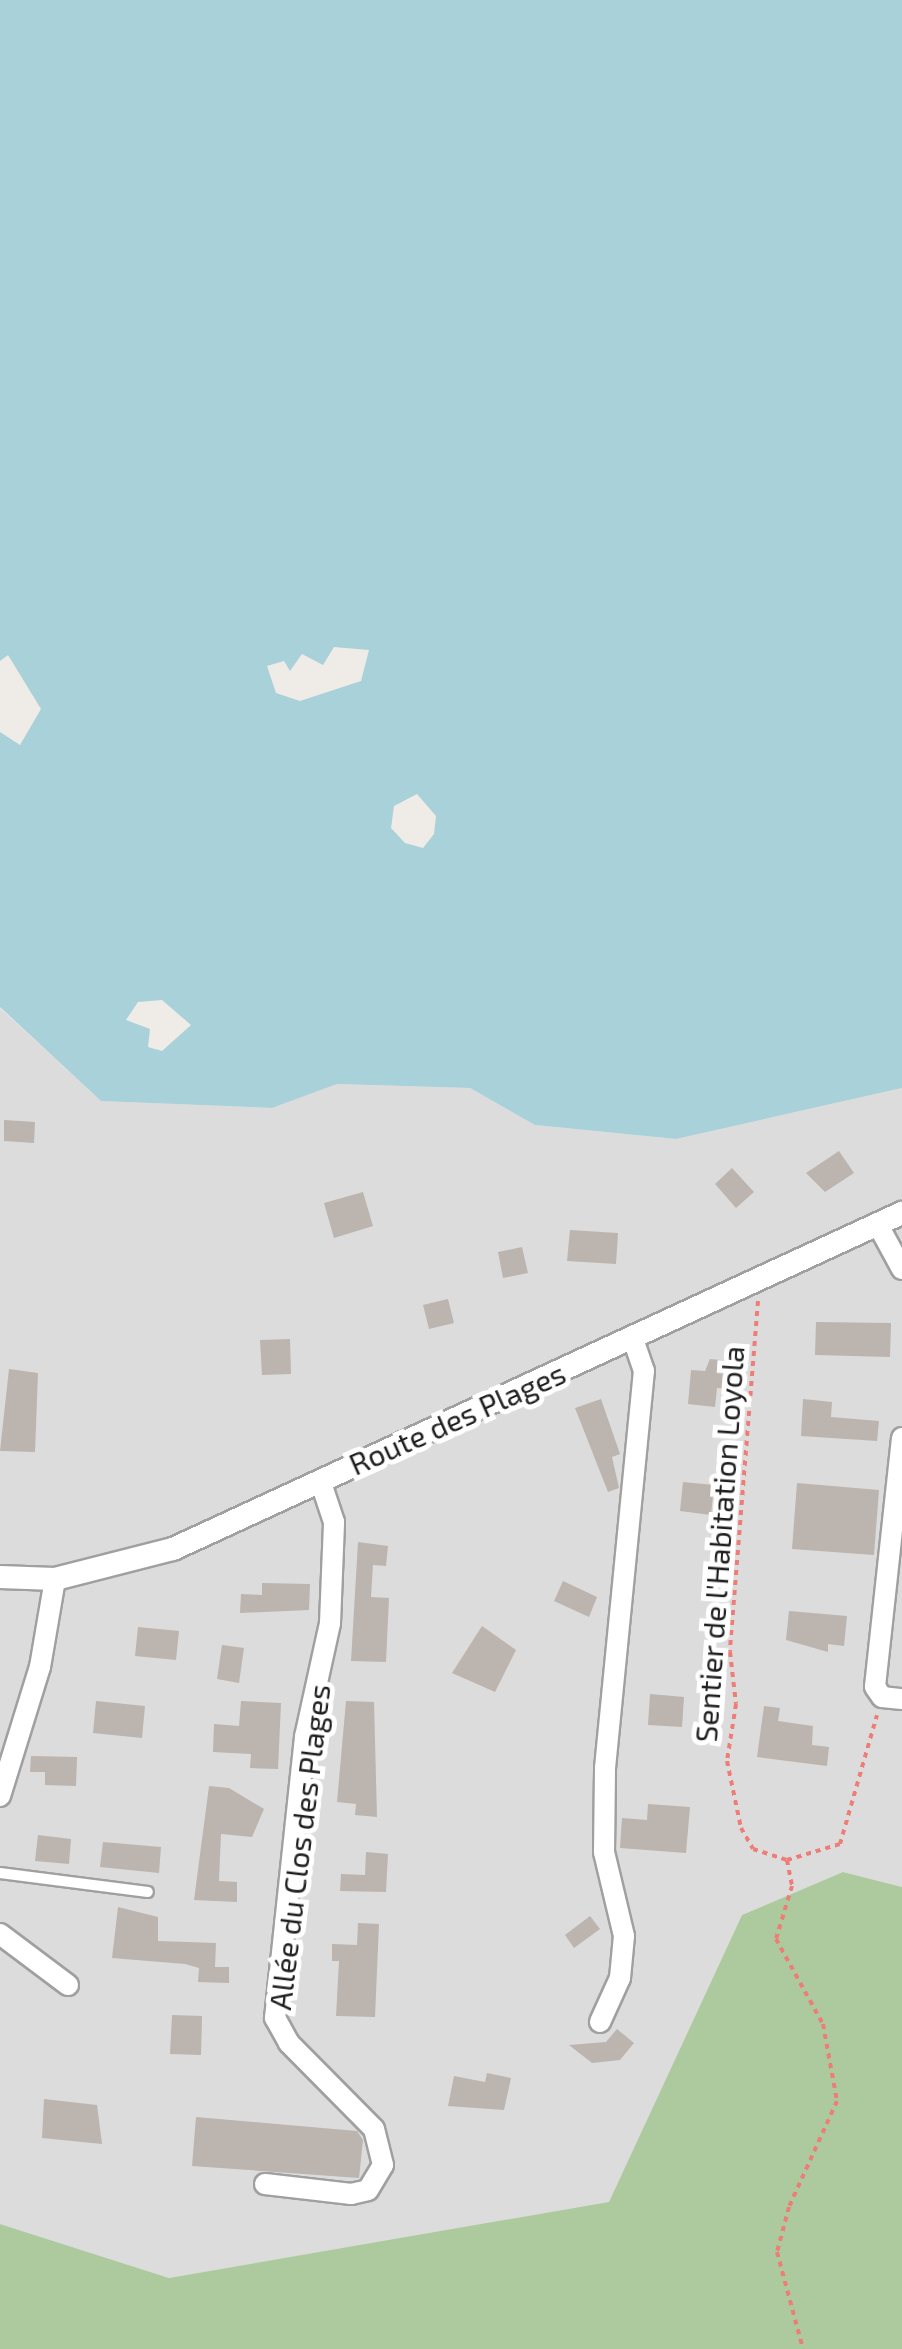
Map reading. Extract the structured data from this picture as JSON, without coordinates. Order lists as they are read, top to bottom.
{
  "streets": {
    "street": ["Route des Plages", "Allée du Clos des Plages"],
    "path": ["Sentier de l'Habitation Loyola"]
  },
  "crossings": [
    ["Route des Plages", "Sentier de l'Habitation Loyola"],
    ["Route des Plages", "Allée du Clos des Plages"]
  ]
}
